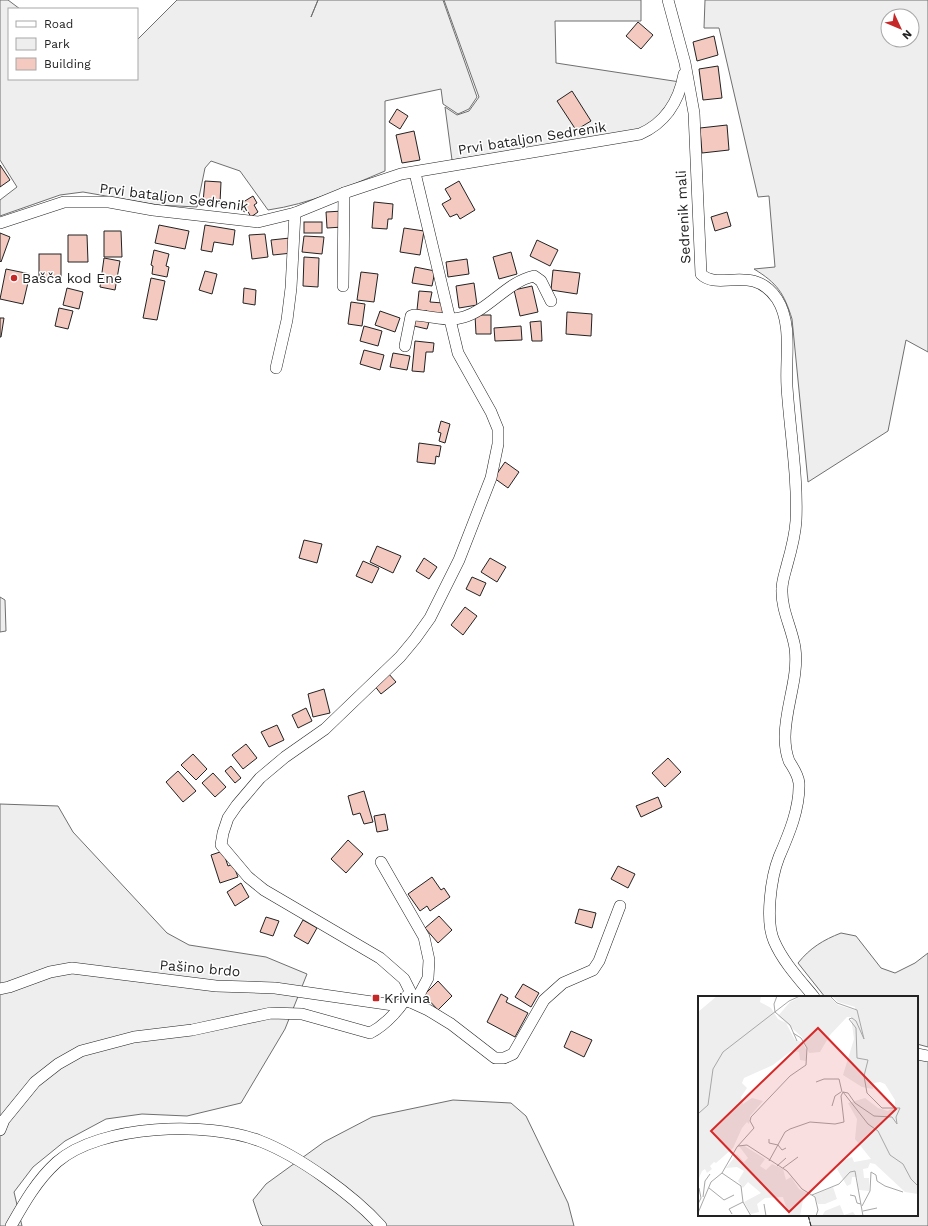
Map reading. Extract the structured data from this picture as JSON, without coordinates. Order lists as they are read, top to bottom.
{
  "streets": {
    "street": ["Prvi bataljon Sedrenik", "Sedrenik mali", "Pašino brdo"]
  },
  "crossings": [
    ["Prvi bataljon Sedrenik", "Sedrenik mali"]
  ],
  "places": {
    "other": ["Bašča kod Ene"],
    "transit": ["Krivina"]
  },
  "legend": ["Road", "Park", "Building"],
  "north": "bottom right"
}
